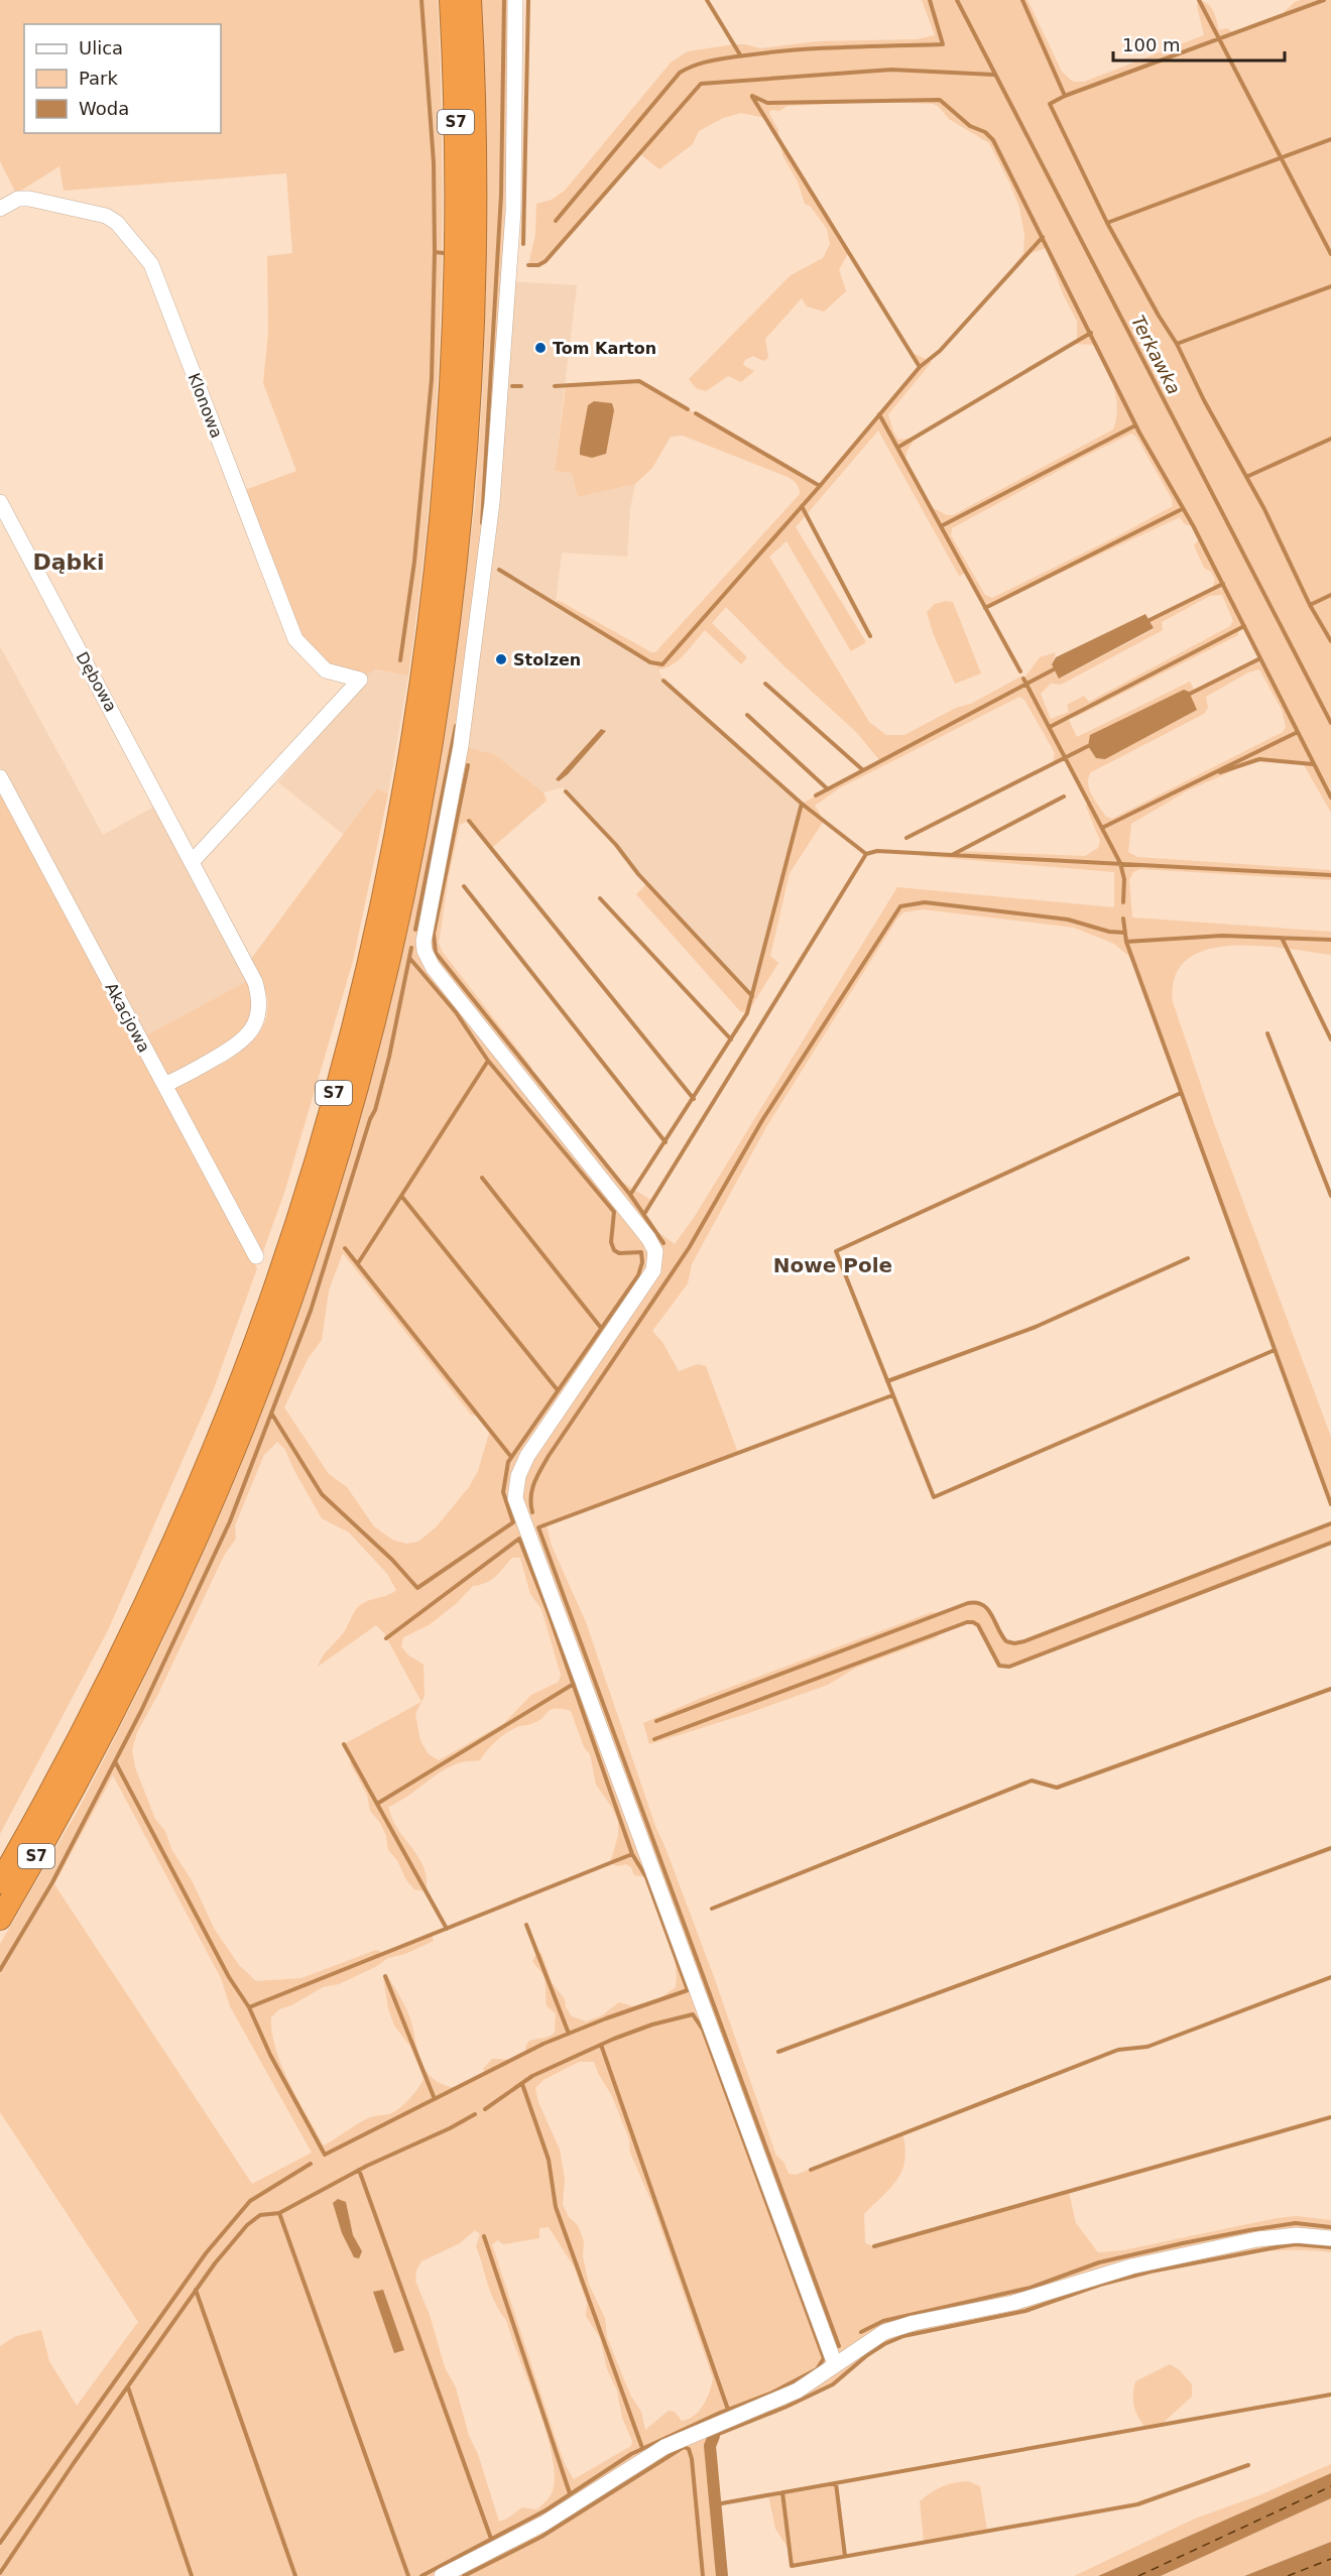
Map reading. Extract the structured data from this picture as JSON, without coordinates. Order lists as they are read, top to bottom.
{
  "streets": {
    "highway": ["S7"],
    "street": ["Klonowa", "Dębowa", "Akacjowa"]
  },
  "crossings": [
    ["Klonowa", "Dębowa"],
    ["Dębowa", "Akacjowa"]
  ],
  "districts": ["Dąbki", "Nowe Pole"],
  "water": ["Terkawka"],
  "places": ["Tom Karton", "Stolzen"],
  "legend": ["Ulica", "Park", "Woda"],
  "scale_bar": "100 m"
}
